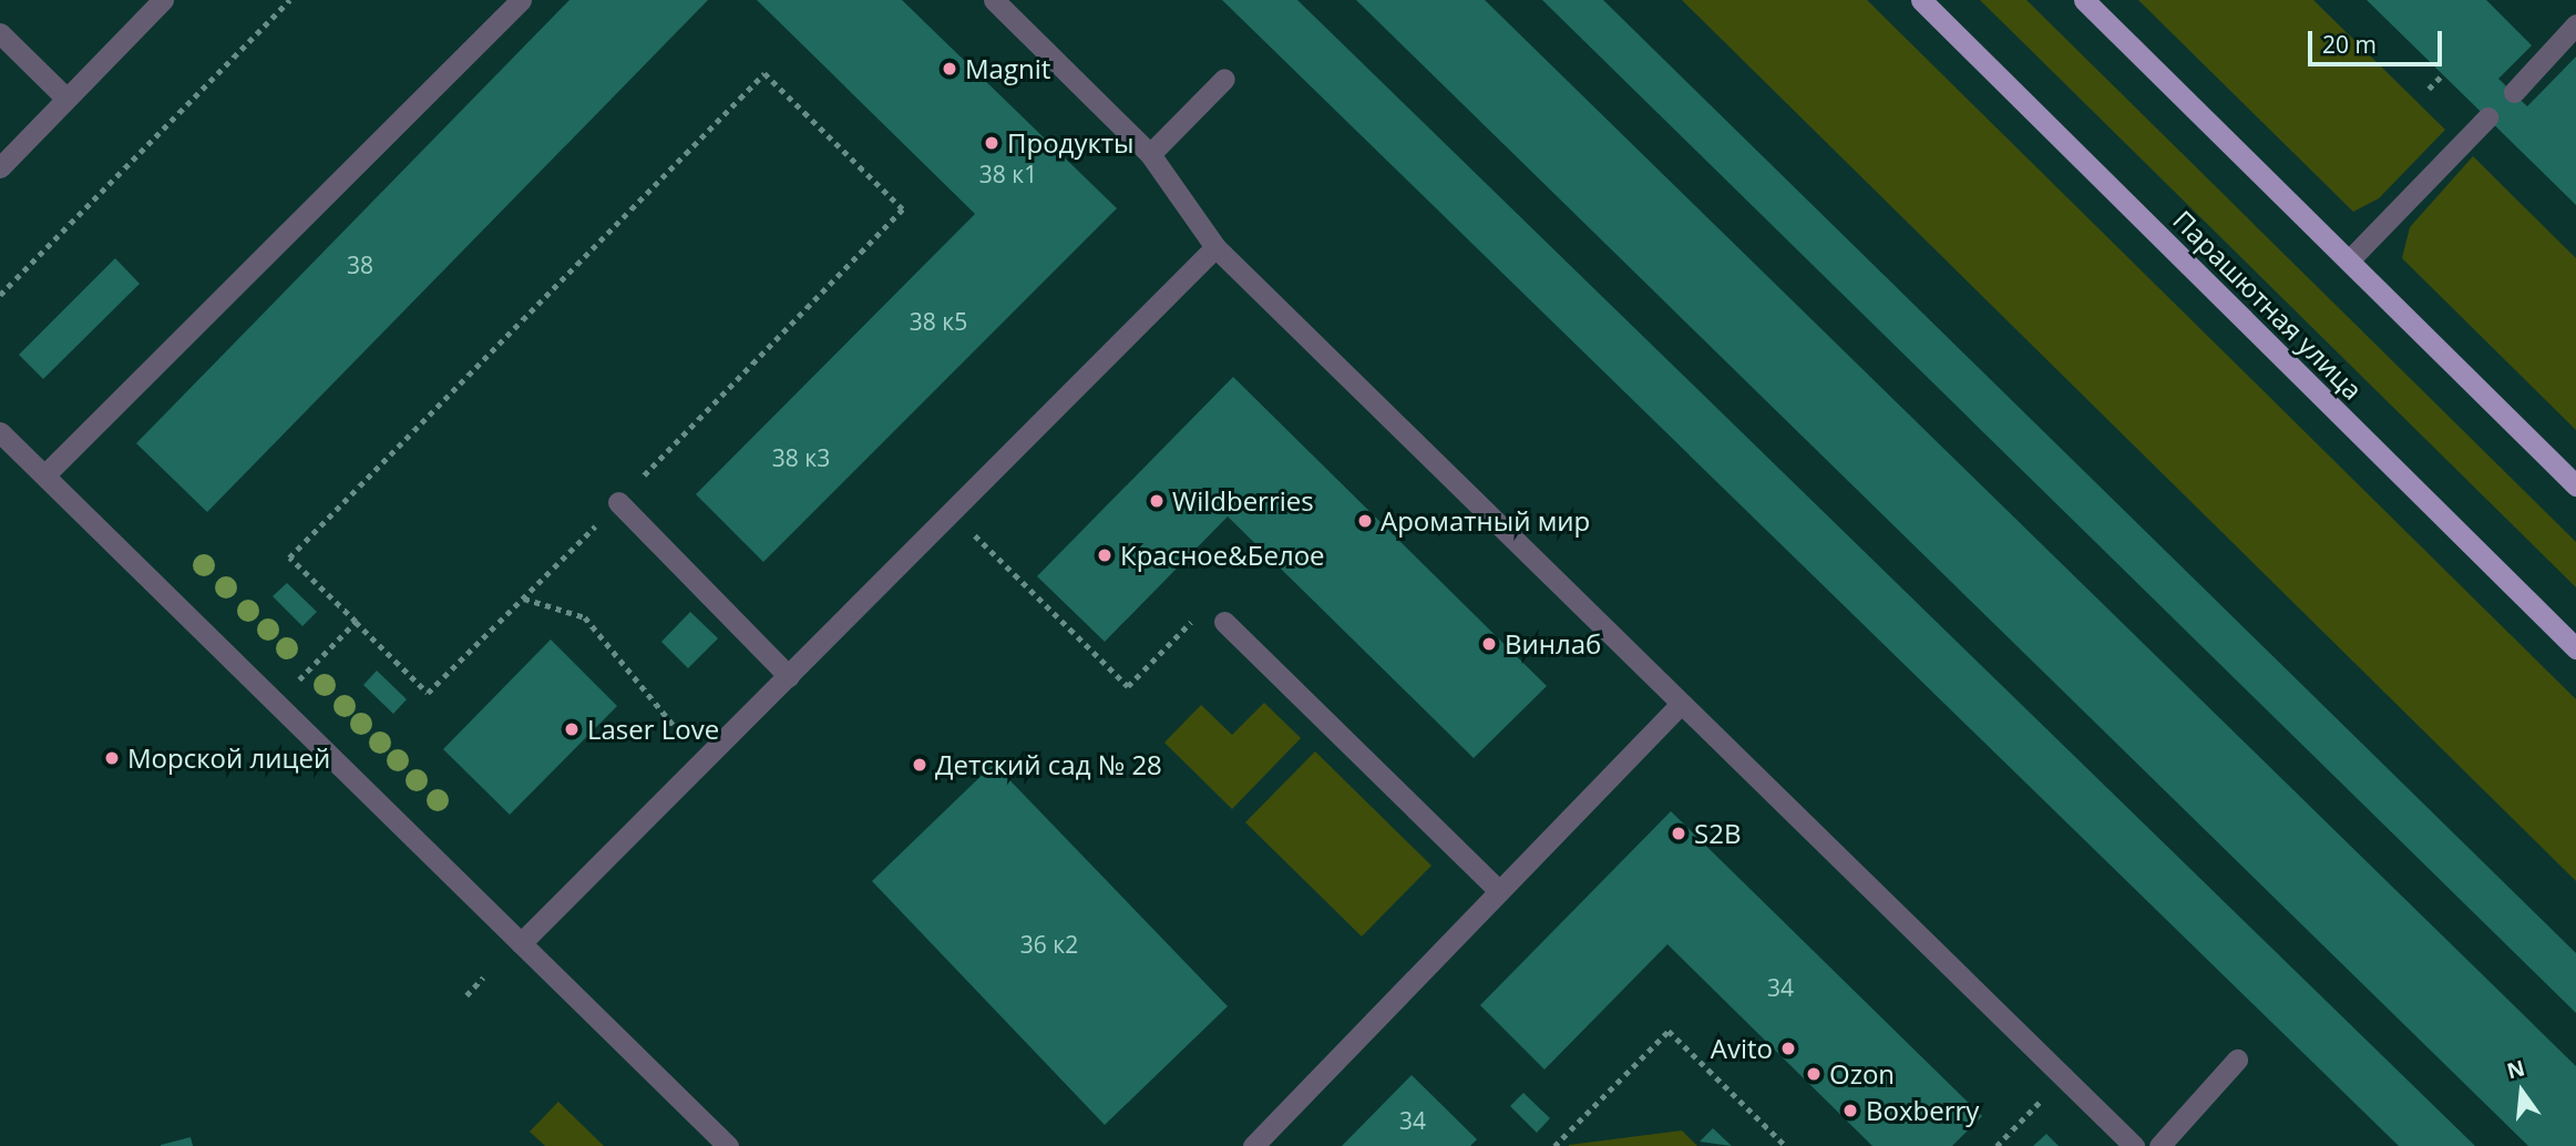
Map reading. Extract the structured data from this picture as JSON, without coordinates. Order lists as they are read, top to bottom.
{
  "streets": {
    "main road": ["Парашютная улица"]
  },
  "places": [
    "Magnit",
    "Продукты",
    "Wildberries",
    "Ароматный мир",
    "Красное&Белое",
    "Винлаб",
    "Laser Love",
    "Морской лицей",
    "Детский сад № 28",
    "S2B",
    "Avito",
    "Ozon",
    "Boxberry"
  ],
  "house_numbers": [
    "38 к1",
    "38",
    "38 к5",
    "38 к3",
    "36 к2",
    "34",
    "34"
  ],
  "scale_bar": "20 m",
  "north": "top"
}
